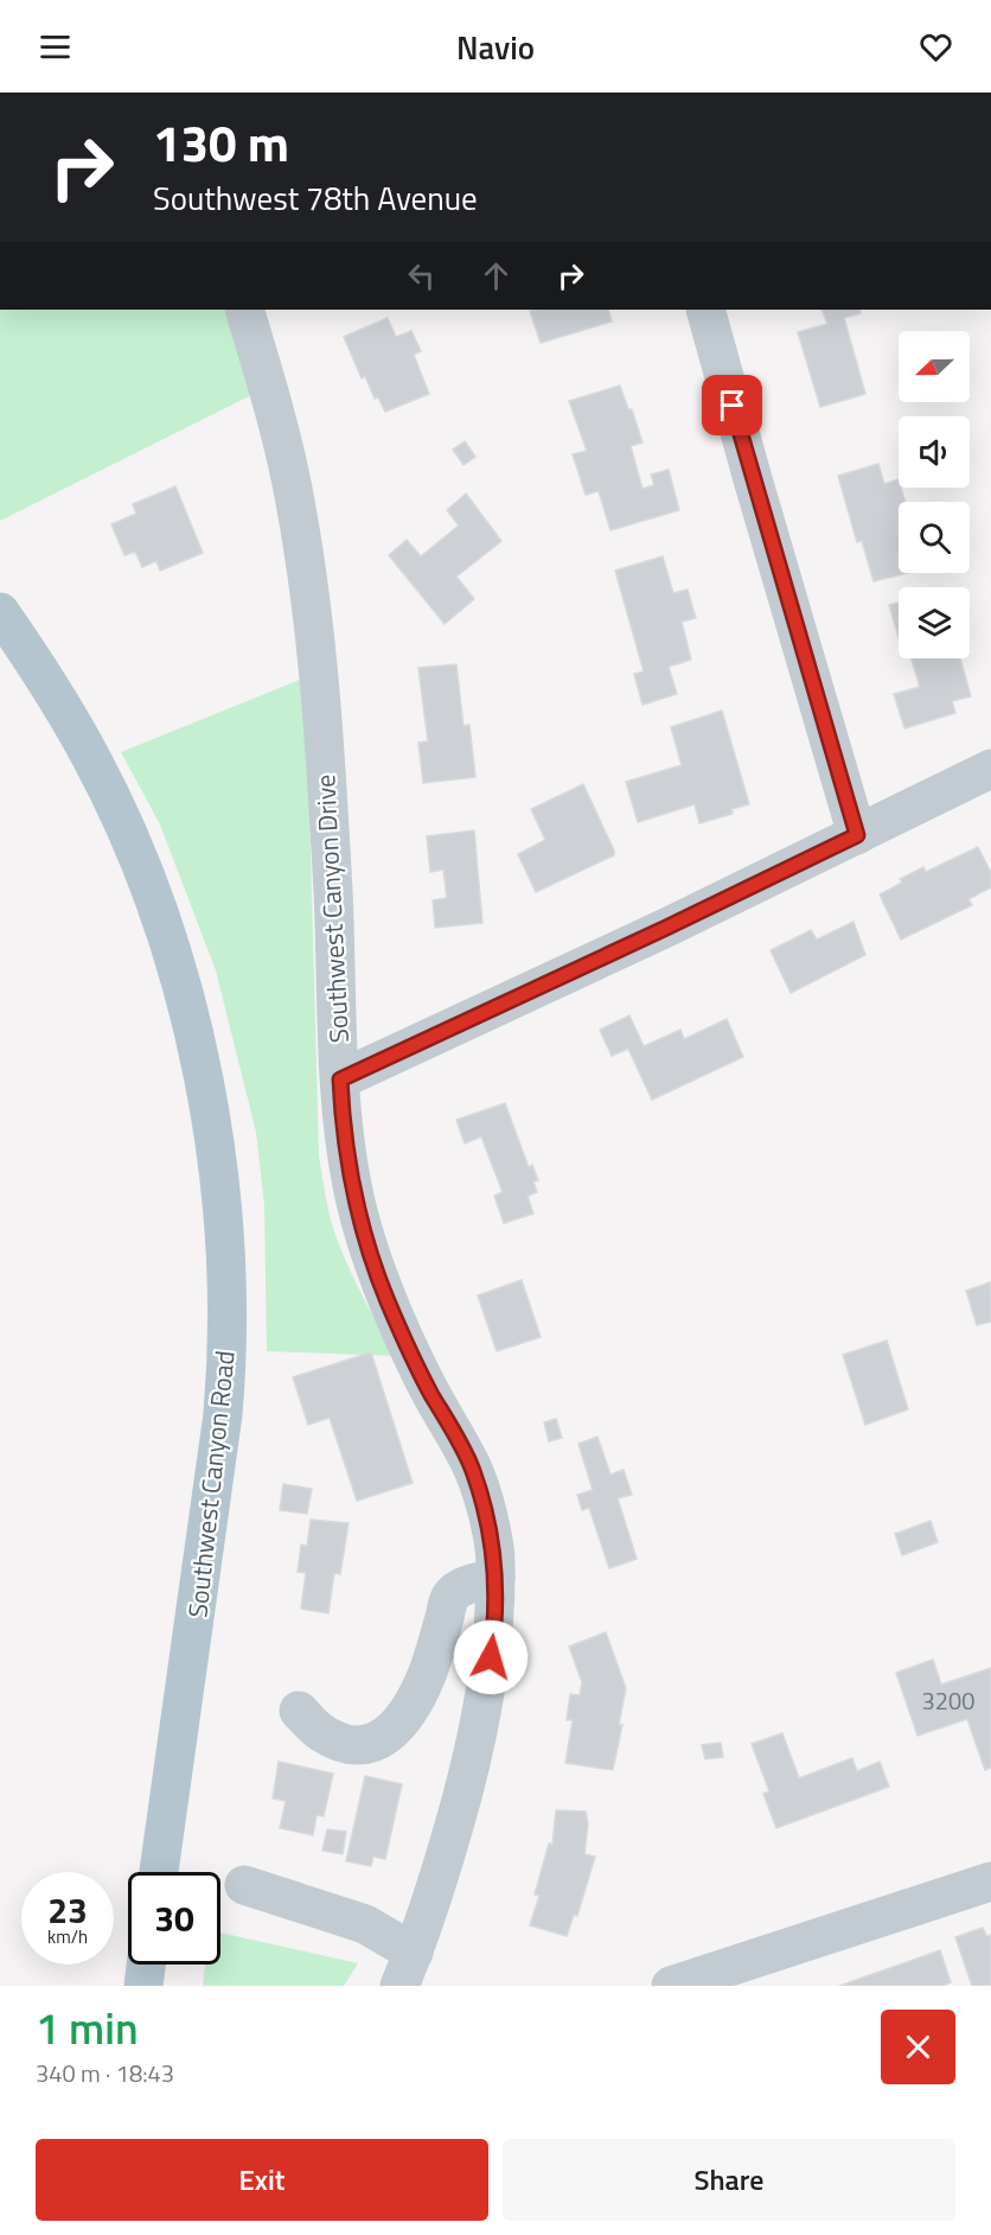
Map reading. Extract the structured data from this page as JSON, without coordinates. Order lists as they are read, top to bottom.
{
  "streets": {
    "main road": ["Southwest Canyon Road"],
    "street": ["Southwest Canyon Drive"]
  },
  "house_numbers": ["3200"],
  "north": "left",
  "page": {
    "header": "Navio",
    "turn": ["130 m", "Southwest 78th Avenue"],
    "speed": "23 km/h",
    "limit": "30",
    "heading": ["1 min", "340 m · 18:43"],
    "buttons": ["Exit", "Share"]
  }
}
